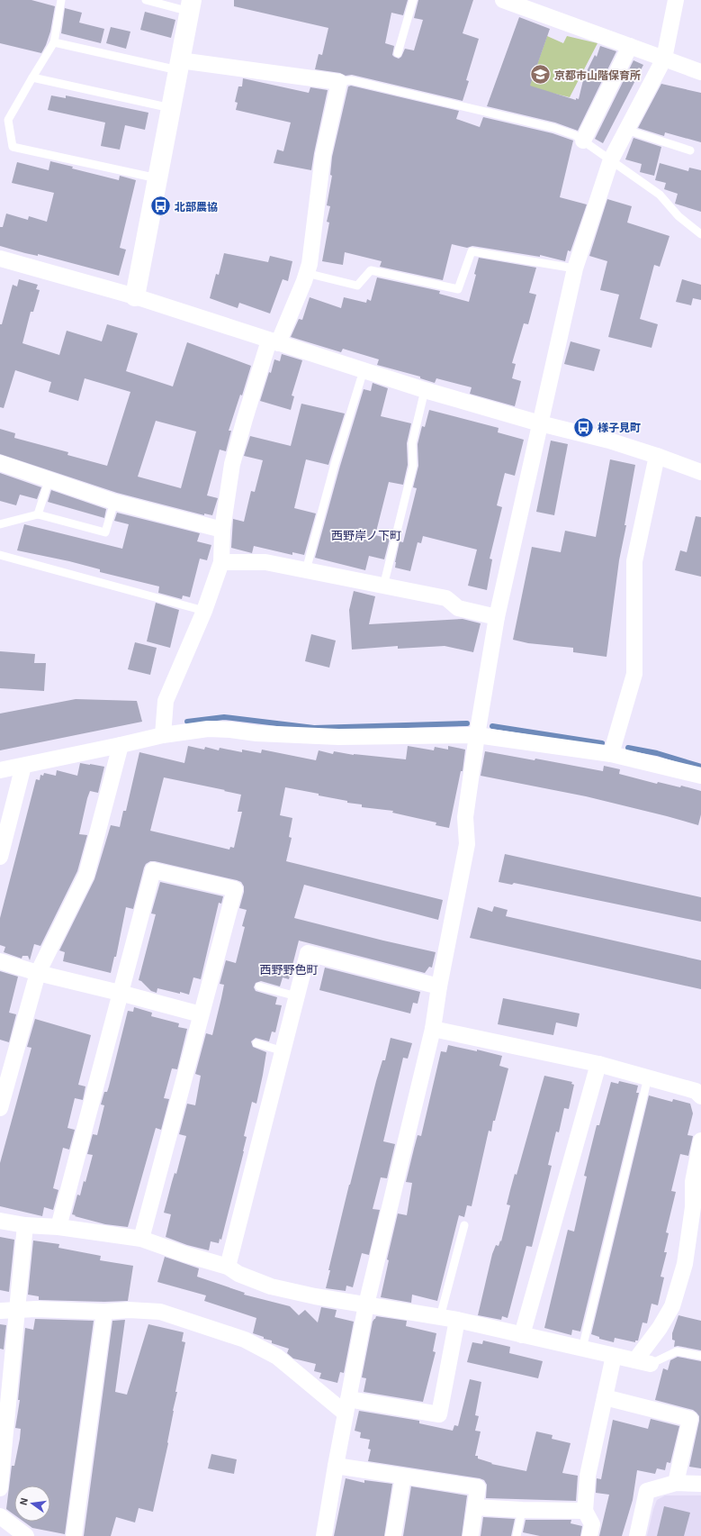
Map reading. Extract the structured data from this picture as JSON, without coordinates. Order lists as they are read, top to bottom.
{
  "districts": ["西野岸ノ下町", "西野野色町"],
  "places": {
    "school or university": ["京都市山階保育所"],
    "bus stop": ["北部農協", "様子見町"]
  },
  "north": "left"
}
